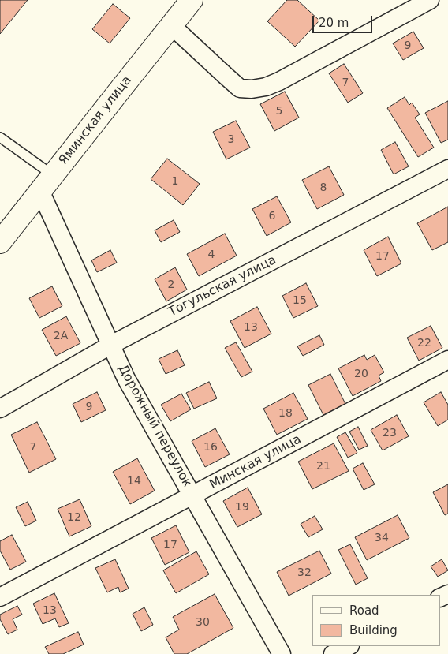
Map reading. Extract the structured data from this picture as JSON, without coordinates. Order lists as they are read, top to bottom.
{
  "streets": {
    "main road": ["Яминская улица"],
    "street": ["Тогульская улица", "Дорожный переулок", "Минская улица"]
  },
  "crossings": [
    ["Яминская улица", "Дорожный переулок"],
    ["Тогульская улица", "Дорожный переулок"],
    ["Дорожный переулок", "Минская улица"]
  ],
  "house_numbers": [
    "9",
    "7",
    "5",
    "3",
    "1",
    "8",
    "6",
    "4",
    "17",
    "2",
    "15",
    "13",
    "2А",
    "22",
    "20",
    "9",
    "18",
    "23",
    "7",
    "16",
    "21",
    "14",
    "19",
    "12",
    "34",
    "17",
    "32",
    "13",
    "30"
  ],
  "legend": ["Road", "Building"],
  "scale_bar": "20 m"
}
